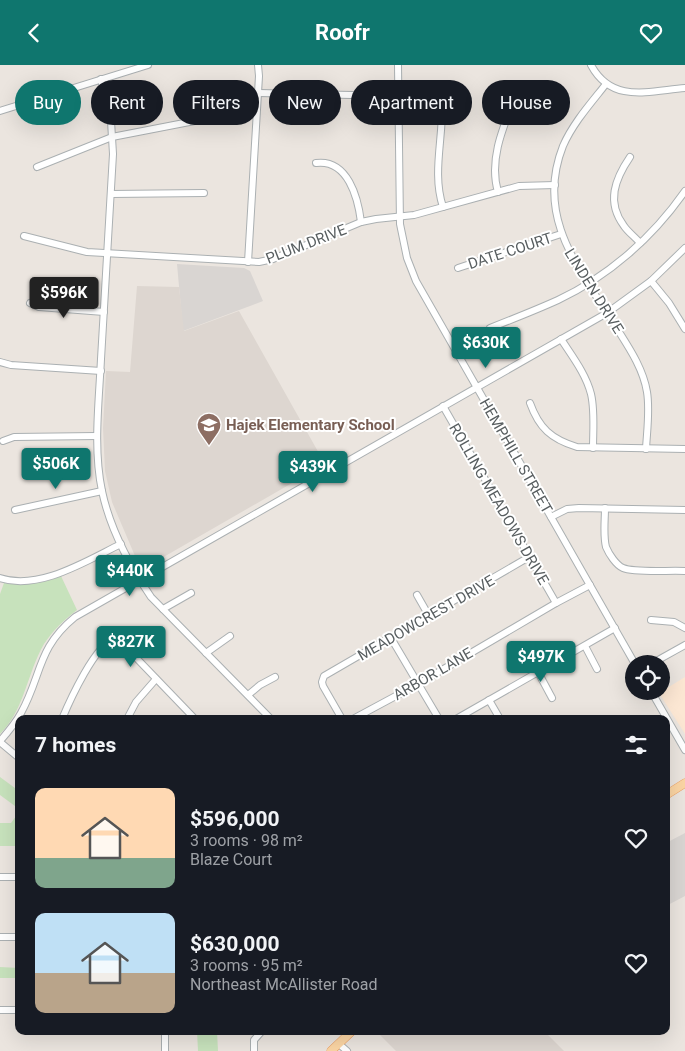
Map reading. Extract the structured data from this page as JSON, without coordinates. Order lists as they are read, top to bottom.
{
  "streets": {
    "street": [
      "PLUM DRIVE",
      "DATE COURT",
      "LINDEN DRIVE",
      "HEMPHILL STREET",
      "ROLLING MEADOWS DRIVE",
      "MEADOWCREST DRIVE",
      "ARBOR LANE"
    ]
  },
  "crossings": [
    ["PLUM DRIVE", "LINDEN DRIVE"],
    ["PLUM DRIVE", "HEMPHILL STREET"],
    ["DATE COURT", "LINDEN DRIVE"],
    ["HEMPHILL STREET", "ARBOR LANE"],
    ["ROLLING MEADOWS DRIVE", "MEADOWCREST DRIVE"],
    ["ROLLING MEADOWS DRIVE", "ARBOR LANE"]
  ],
  "places": {
    "school or university": ["Hajek Elementary School"]
  },
  "page": {
    "header": "Roofr",
    "chip": [
      "Buy",
      "Rent",
      "Filters",
      "New",
      "Apartment",
      "House"
    ],
    "price": [
      "$596K",
      "$630K",
      "$506K",
      "$439K",
      "$440K",
      "$827K",
      "$497K"
    ],
    "heading": "7 homes",
    "list": [
      {
        "name": "$596,000",
        "note": "3 rooms · 98 m² · Blaze Court"
      },
      {
        "name": "$630,000",
        "note": "3 rooms · 95 m² · Northeast McAllister Road"
      }
    ]
  }
}
